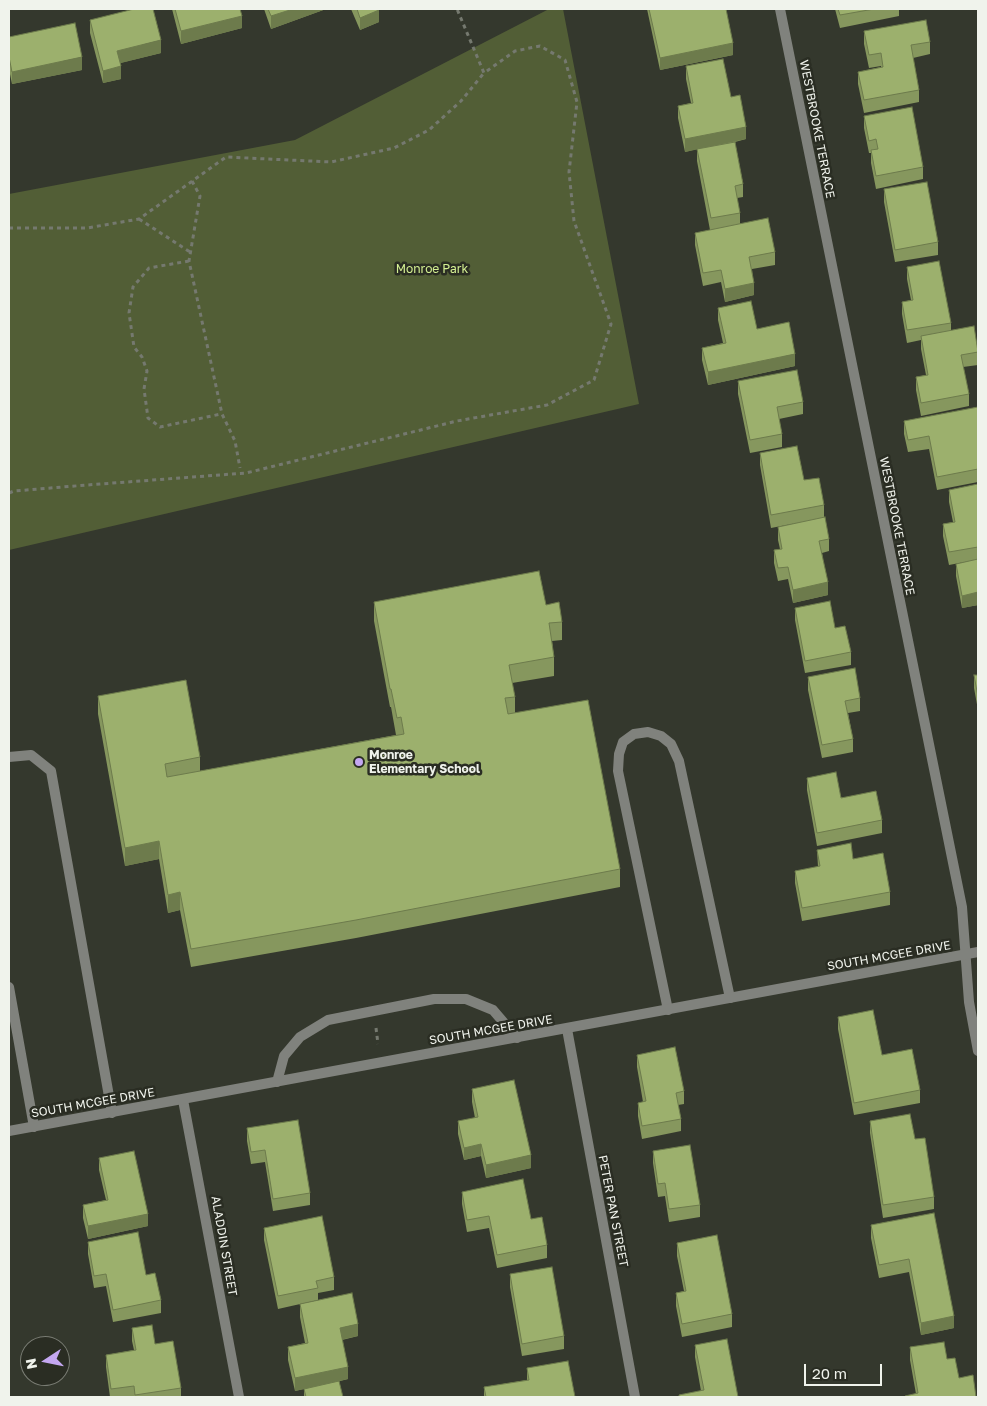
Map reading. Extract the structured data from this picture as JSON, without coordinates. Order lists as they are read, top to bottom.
{
  "streets": {
    "street": [
      "WESTBROOKE TERRACE",
      "SOUTH MCGEE DRIVE",
      "PETER PAN STREET",
      "ALADDIN STREET"
    ]
  },
  "crossings": [
    ["WESTBROOKE TERRACE", "SOUTH MCGEE DRIVE"],
    ["SOUTH MCGEE DRIVE", "PETER PAN STREET"],
    ["SOUTH MCGEE DRIVE", "ALADDIN STREET"]
  ],
  "parks": ["Monroe Park"],
  "places": ["Monroe Elementary School"],
  "scale_bar": "20 m",
  "north": "left"
}
